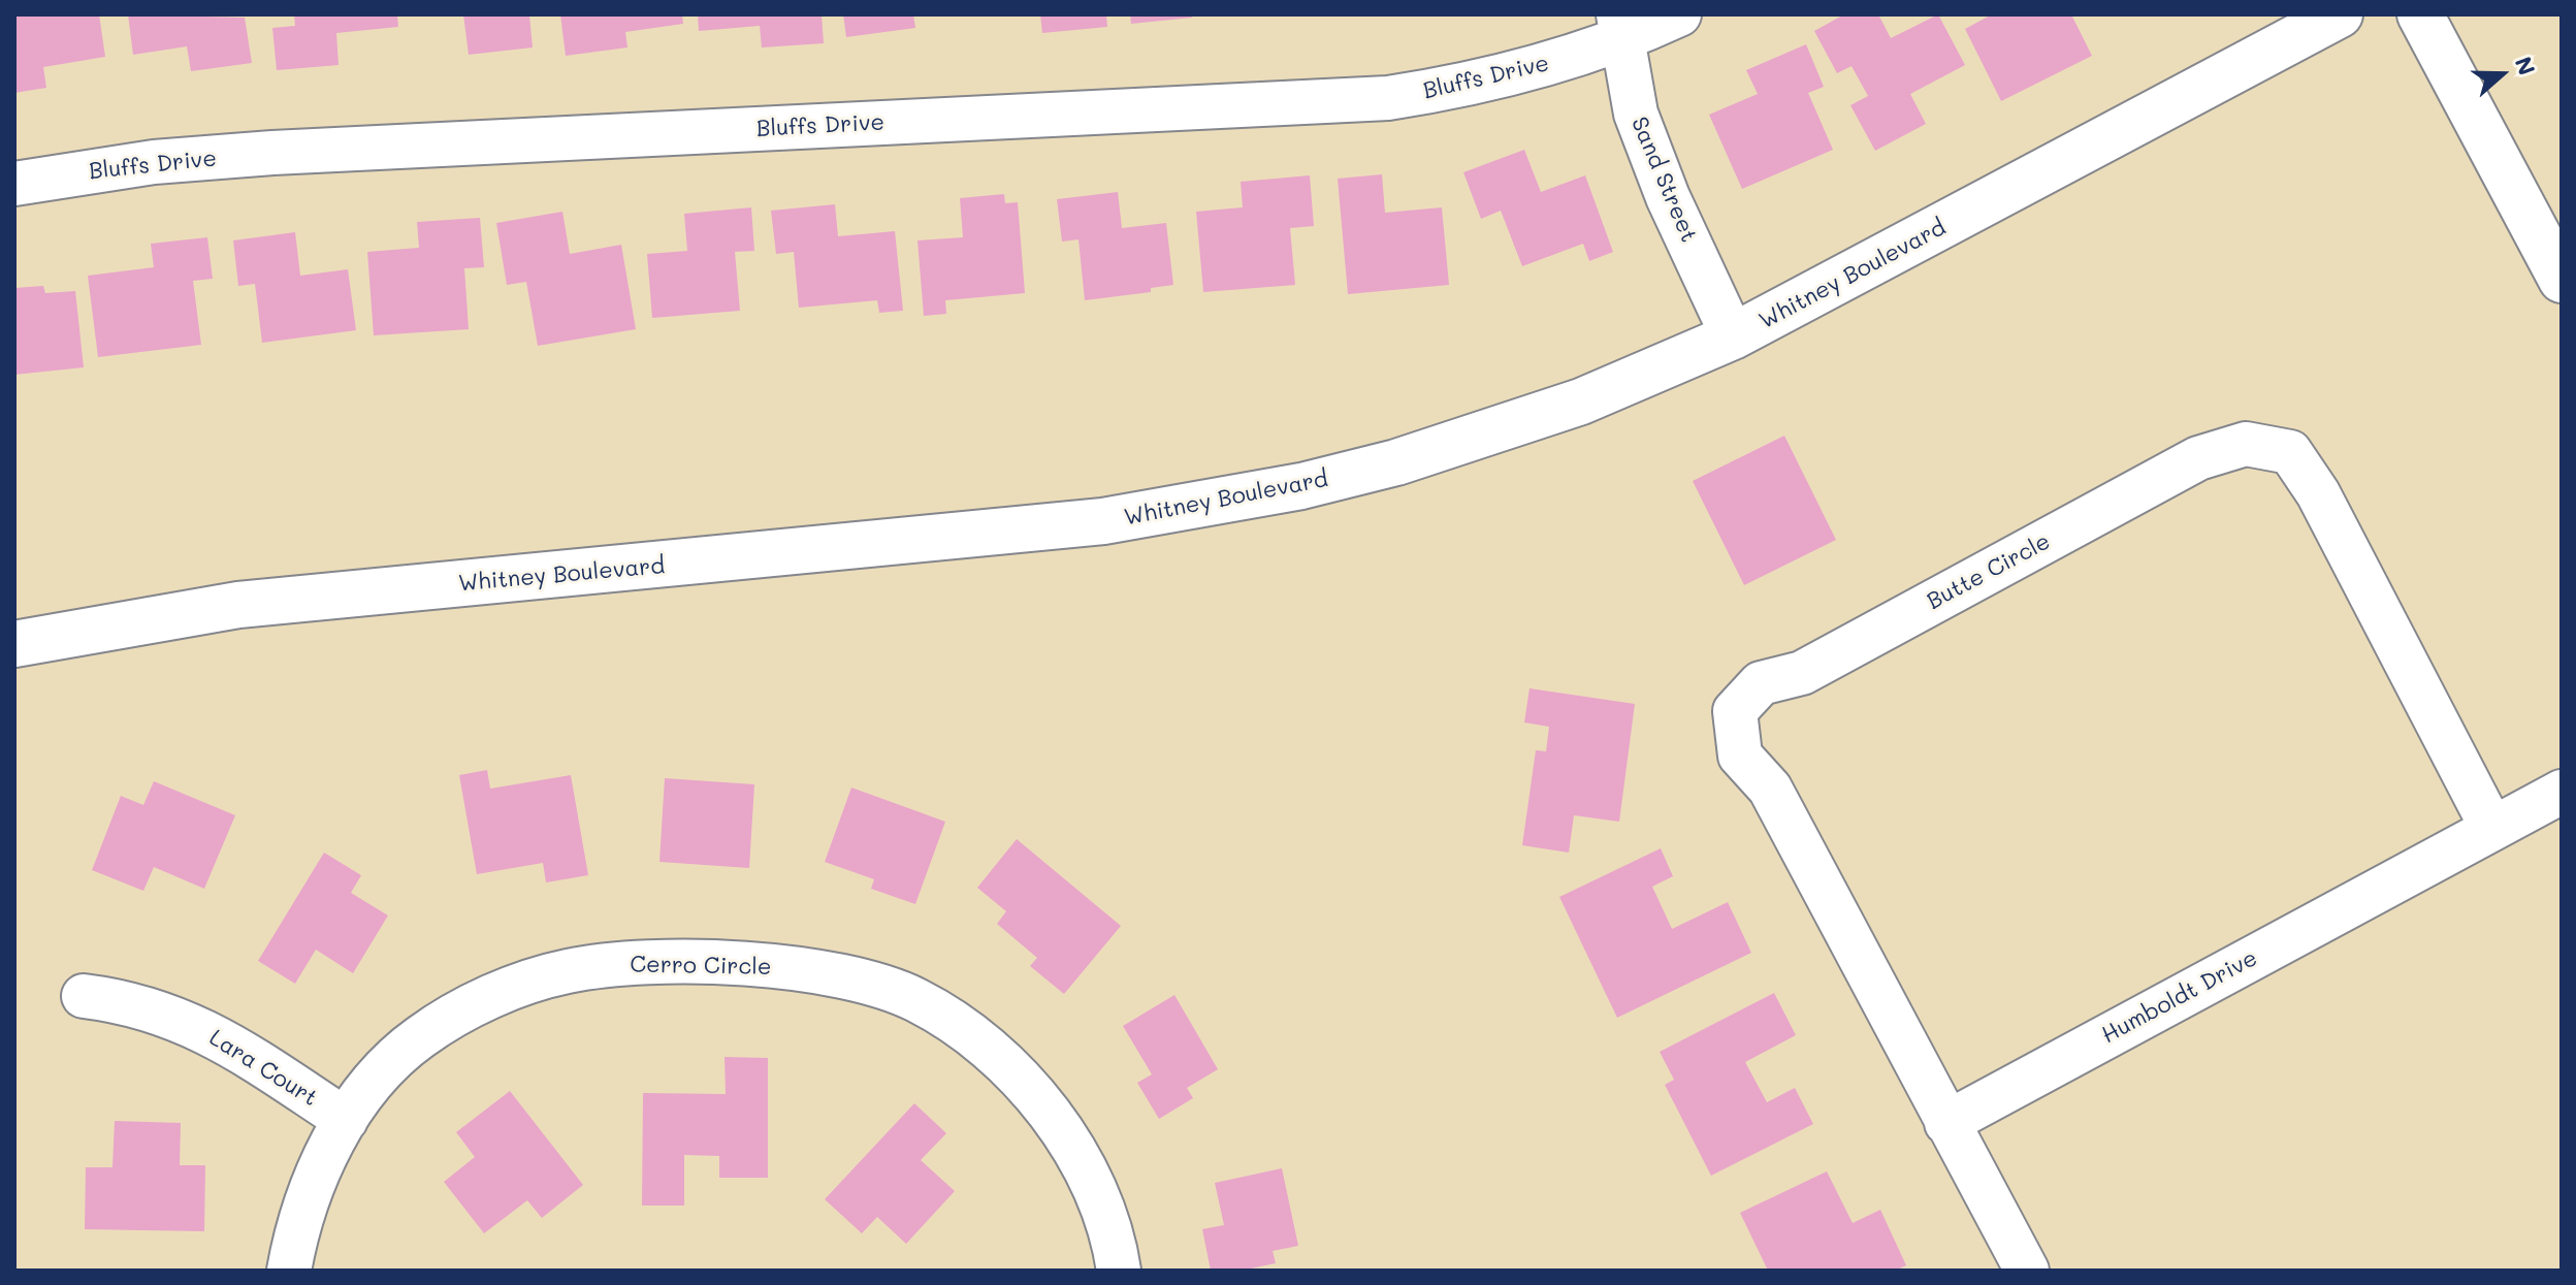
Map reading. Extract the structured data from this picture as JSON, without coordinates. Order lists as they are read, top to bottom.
{
  "streets": {
    "street": [
      "Bluffs Drive",
      "Sand Street",
      "Whitney Boulevard",
      "Butte Circle",
      "Cerro Circle",
      "Humboldt Drive",
      "Lara Court"
    ]
  },
  "crossings": [
    ["Bluffs Drive", "Sand Street"],
    ["Sand Street", "Whitney Boulevard"],
    ["Butte Circle", "Humboldt Drive"],
    ["Cerro Circle", "Lara Court"]
  ],
  "north": "right"
}
